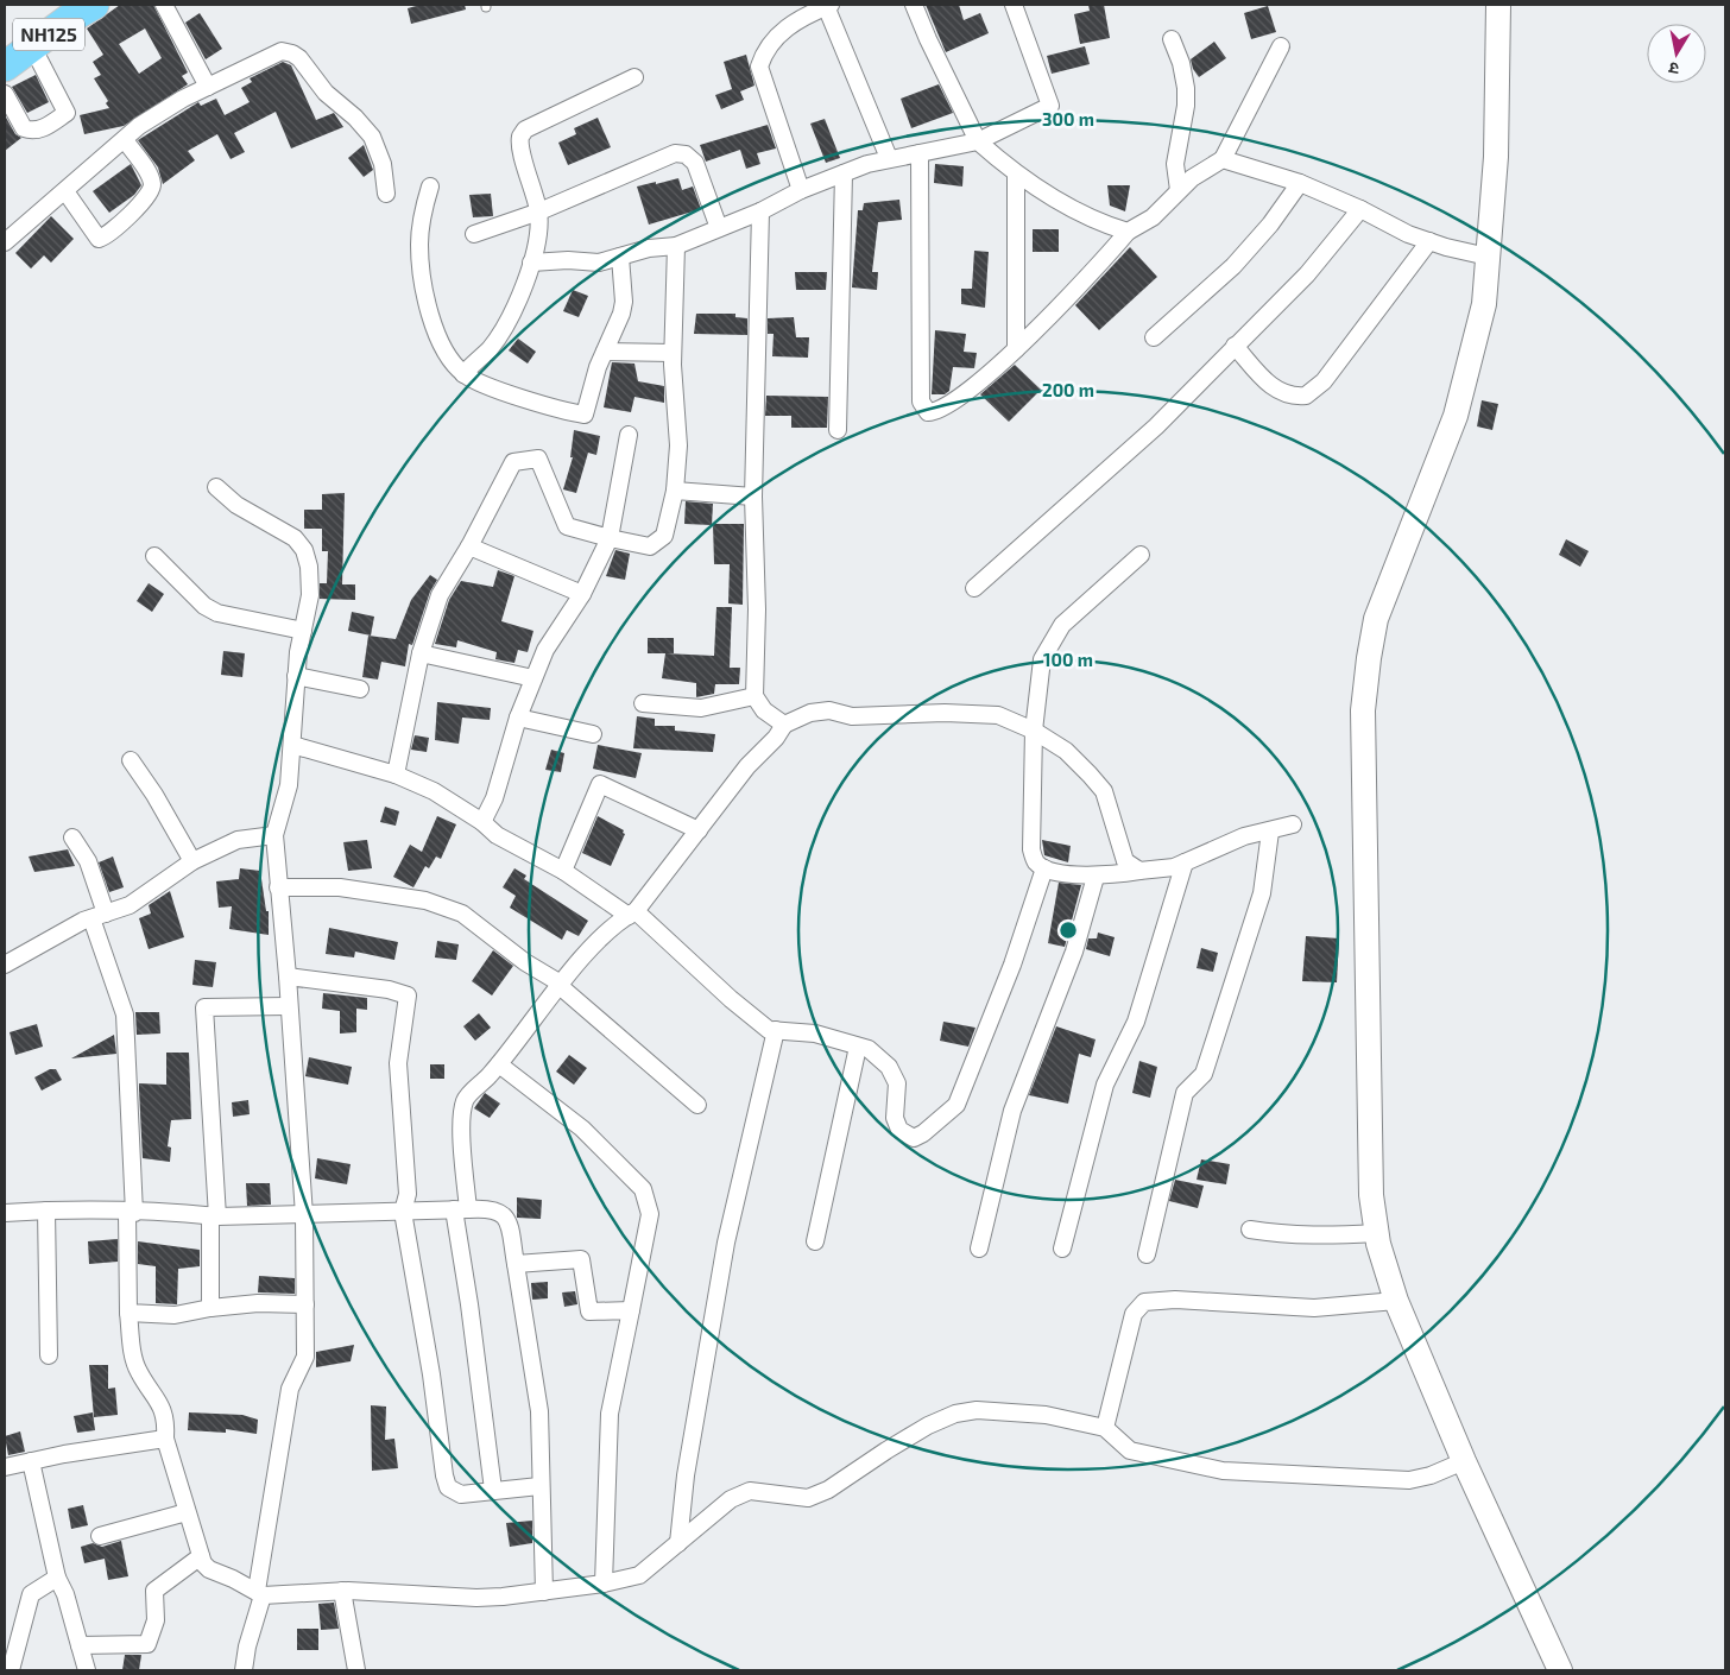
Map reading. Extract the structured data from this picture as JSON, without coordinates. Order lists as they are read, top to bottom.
{
  "streets": {
    "highway": ["NH125"]
  },
  "north": "bottom",
  "rings": ["300 m", "200 m", "100 m"]
}
